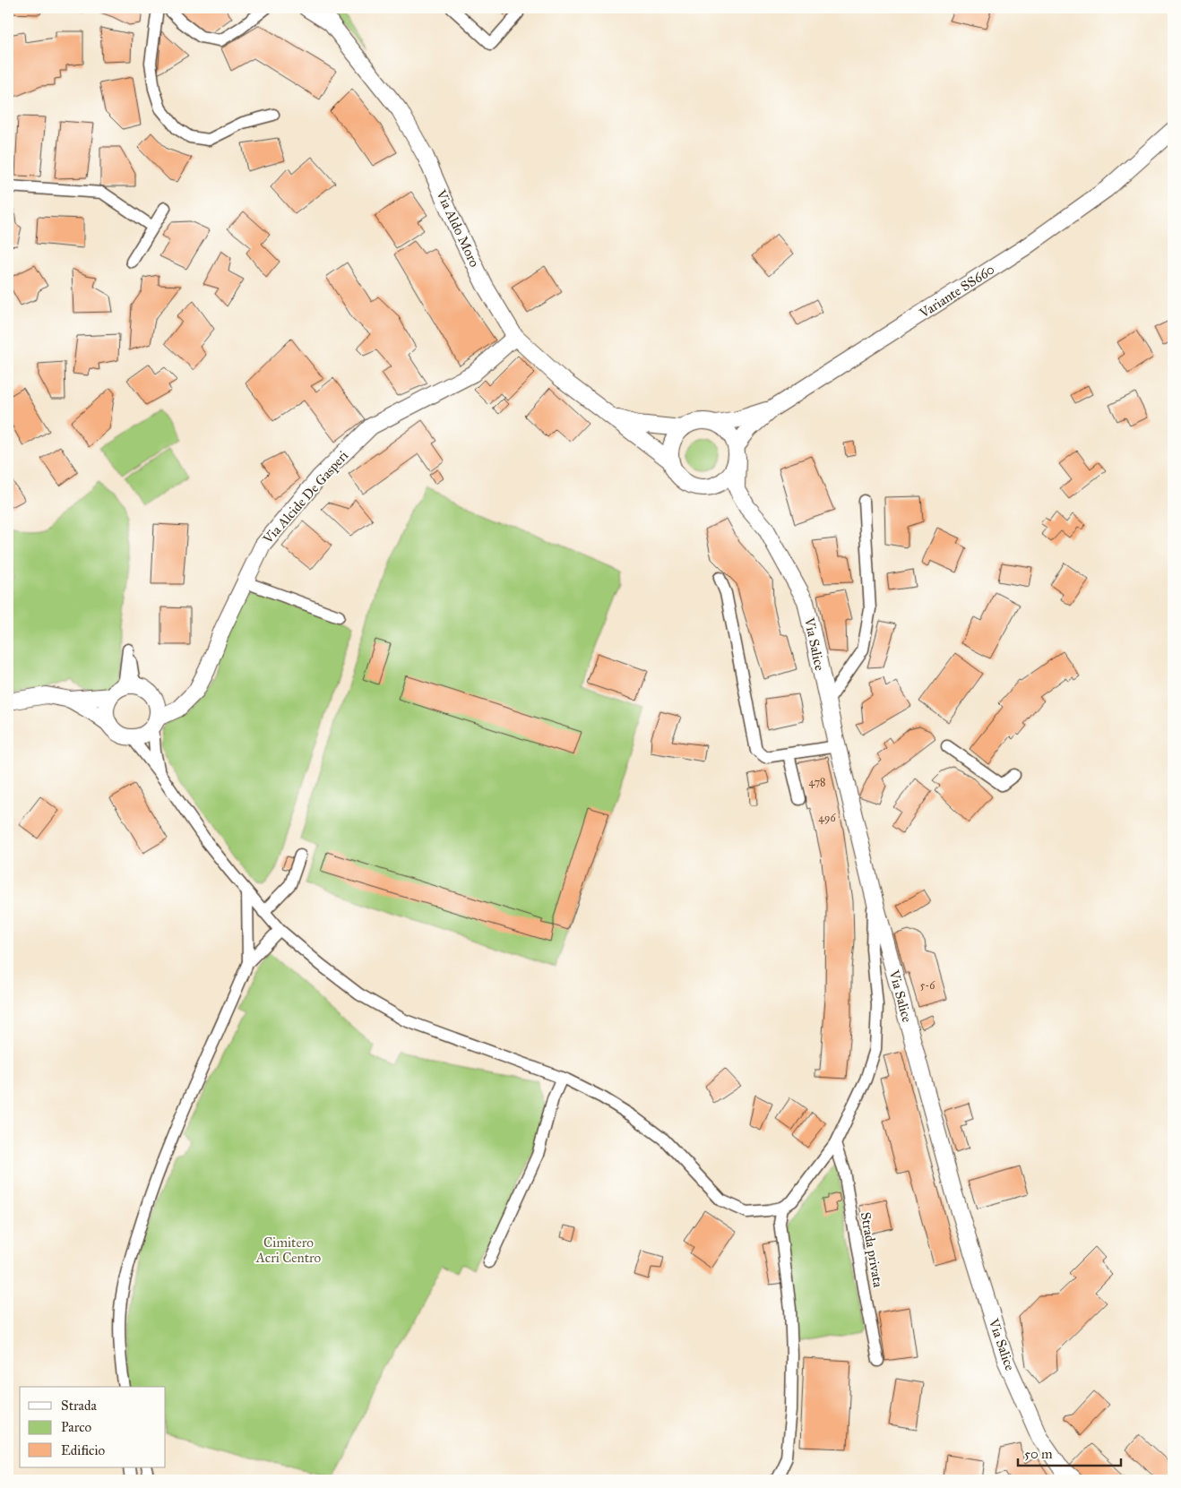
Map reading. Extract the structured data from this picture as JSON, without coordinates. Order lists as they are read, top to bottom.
{
  "streets": {
    "main road": [
      "Via Aldo Moro",
      "Variante SS660",
      "Via Alcide De Gasperi",
      "Via Salice"
    ],
    "street": ["Strada privata"]
  },
  "crossings": [
    ["Via Aldo Moro", "Variante SS660"],
    ["Via Aldo Moro", "Via Alcide De Gasperi"]
  ],
  "parks": ["Cimitero Acri Centro"],
  "house_numbers": ["478", "496", "5-6"],
  "legend": ["Strada", "Parco", "Edificio"],
  "scale_bar": "50 m"
}
